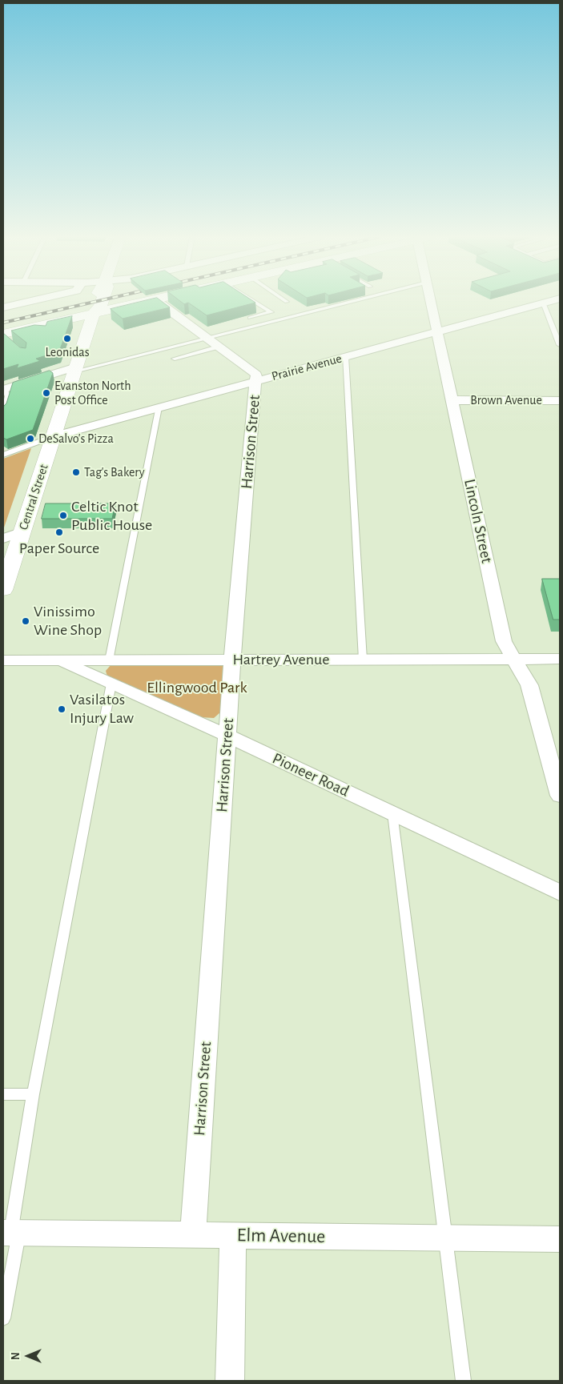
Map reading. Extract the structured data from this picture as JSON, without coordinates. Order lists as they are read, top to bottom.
{
  "streets": {
    "main road": ["Central Street"],
    "street": [
      "Prairie Avenue",
      "Brown Avenue",
      "Harrison Street",
      "Lincoln Street",
      "Hartrey Avenue",
      "Pioneer Road",
      "Elm Avenue"
    ]
  },
  "crossings": [
    ["Prairie Avenue", "Harrison Street"],
    ["Prairie Avenue", "Central Street"],
    ["Prairie Avenue", "Lincoln Street"],
    ["Brown Avenue", "Lincoln Street"],
    ["Harrison Street", "Hartrey Avenue"],
    ["Harrison Street", "Pioneer Road"],
    ["Harrison Street", "Elm Avenue"],
    ["Lincoln Street", "Hartrey Avenue"],
    ["Hartrey Avenue", "Pioneer Road"]
  ],
  "parks": ["Ellingwood Park"],
  "places": [
    "Leonidas",
    "Evanston North Post Office",
    "DeSalvo's Pizza",
    "Tag's Bakery",
    "Celtic Knot Public House",
    "Paper Source",
    "Vinissimo Wine Shop",
    "Vasilatos Injury Law"
  ],
  "north": "left"
}
